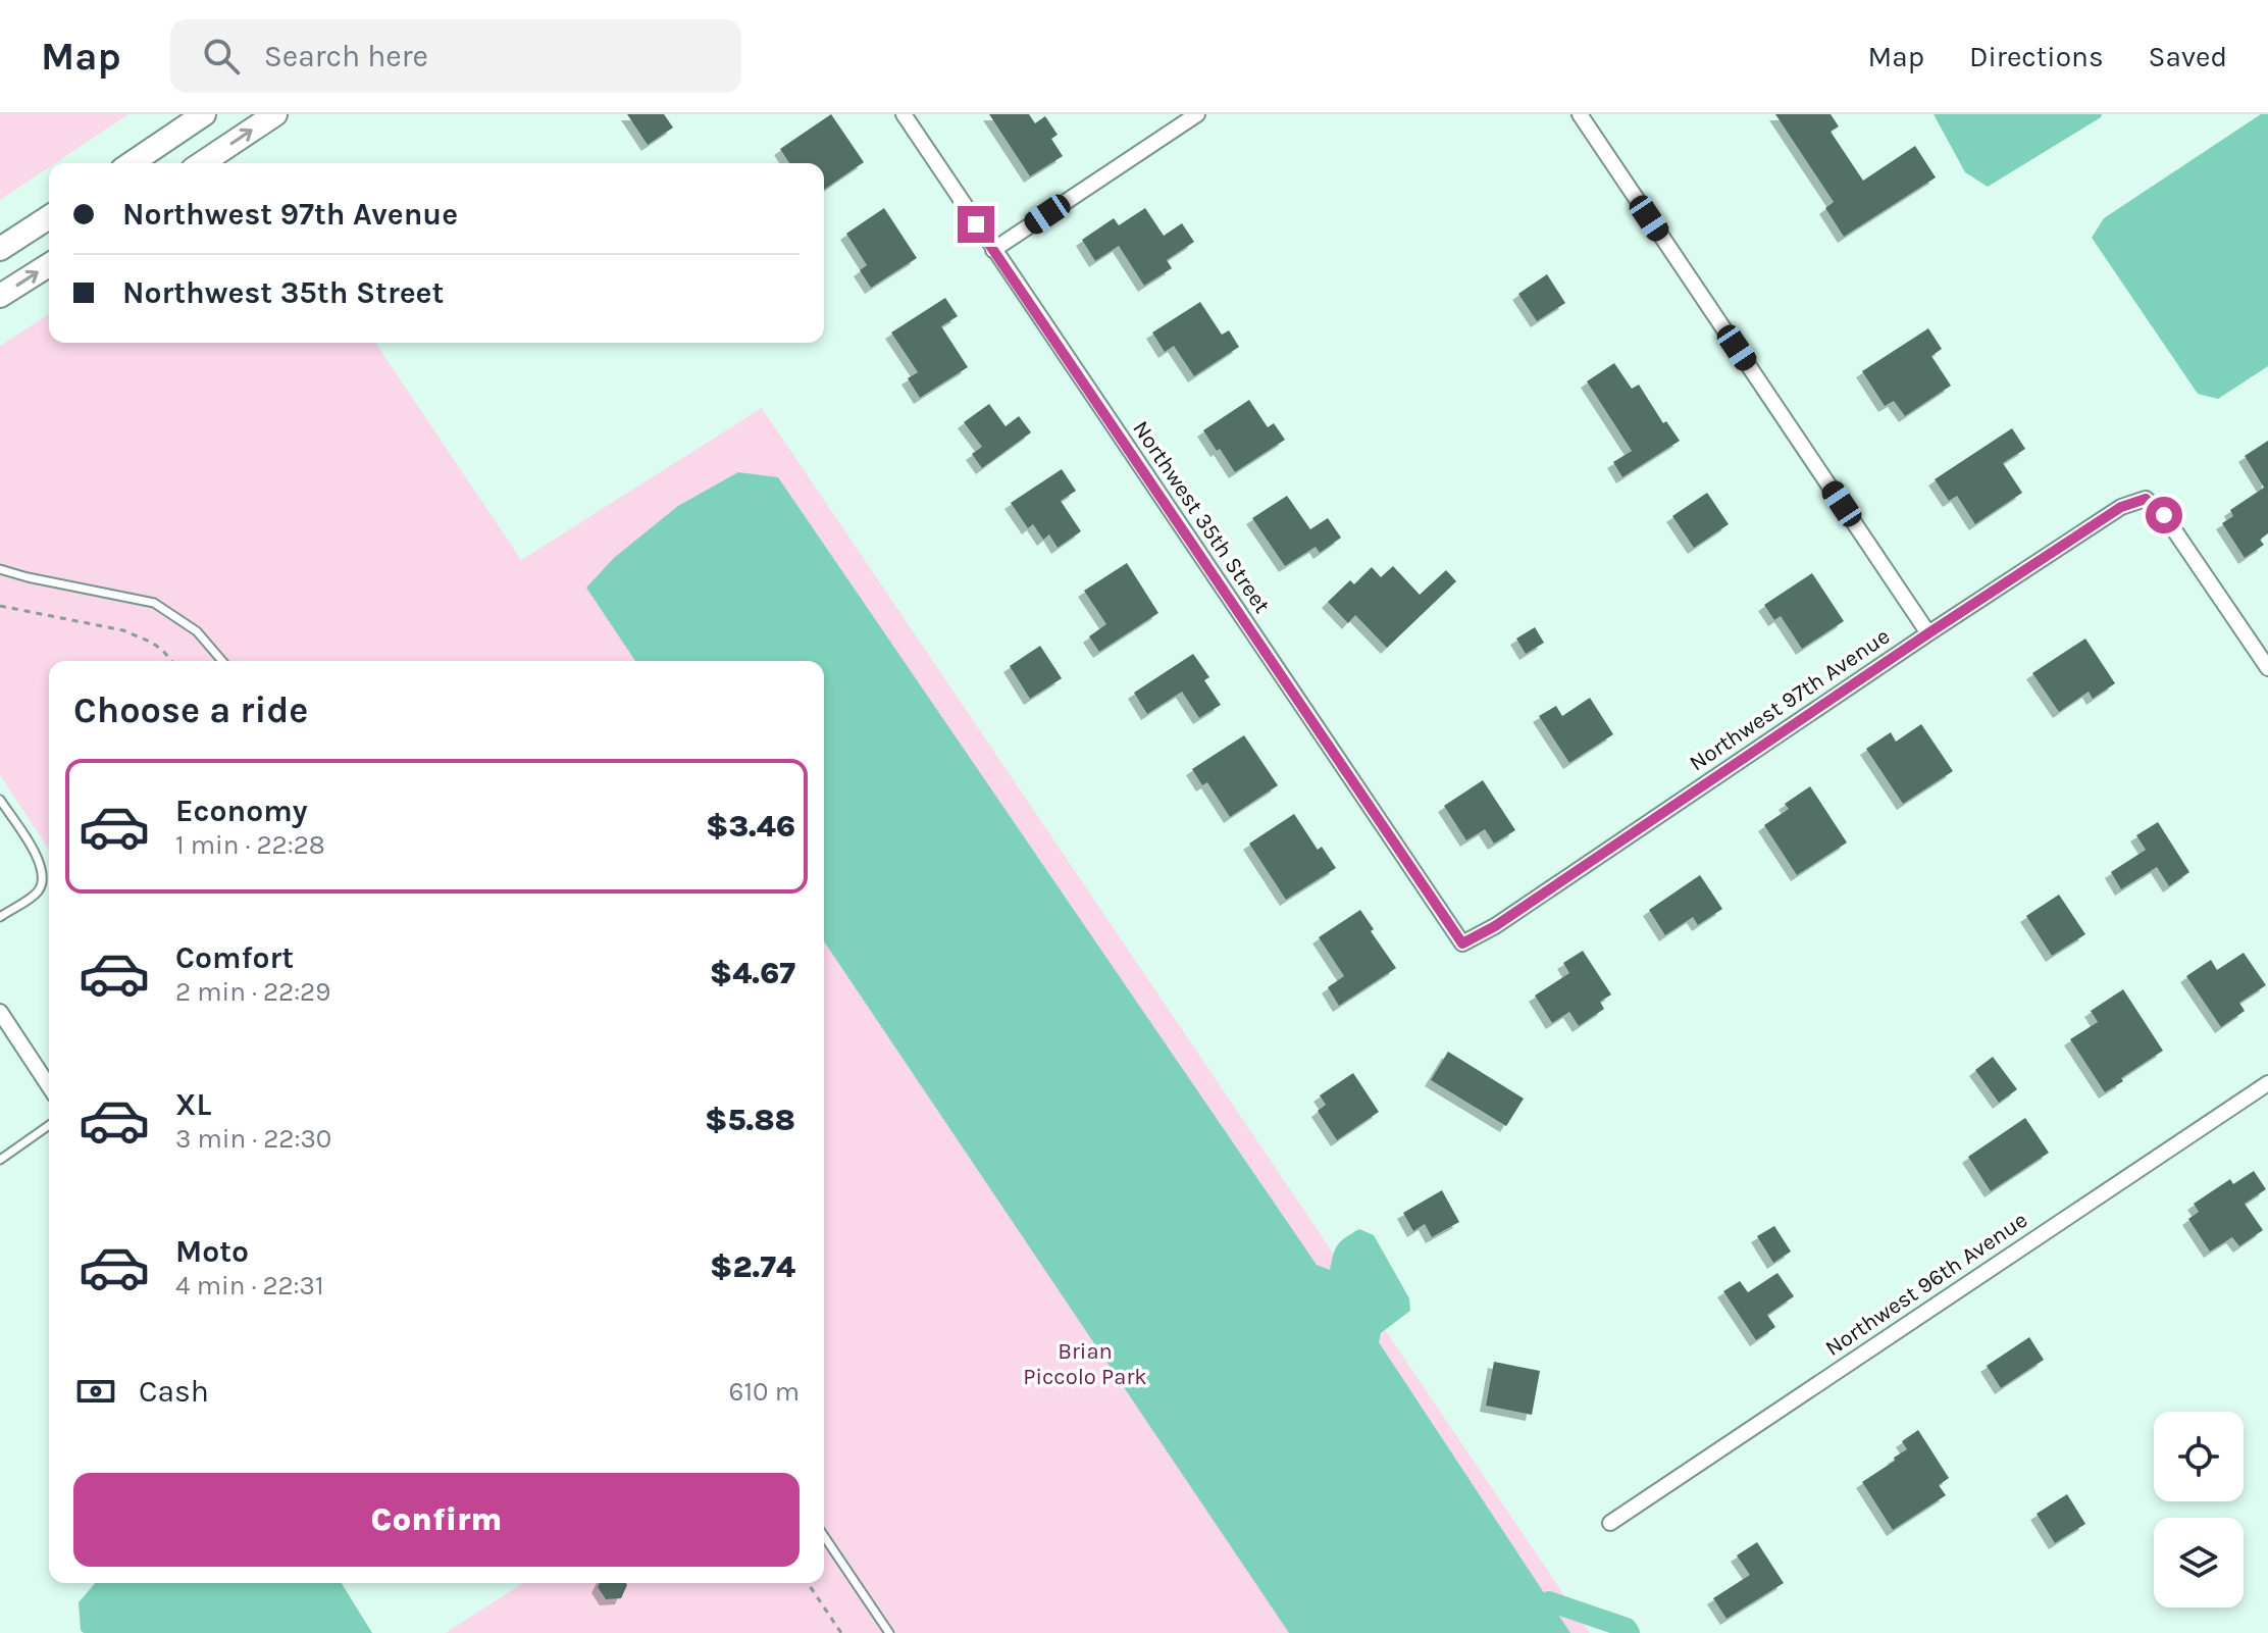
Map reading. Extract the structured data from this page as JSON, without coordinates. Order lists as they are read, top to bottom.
{
  "streets": {
    "street": ["Northwest 35th Street", "Northwest 97th Avenue", "Northwest 96th Avenue"]
  },
  "crossings": [
    ["Northwest 35th Street", "Northwest 97th Avenue"]
  ],
  "parks": ["Brian Piccolo Park"],
  "page": {
    "header": "Map",
    "search": "Search here",
    "nav": ["Map", "Directions", "Saved"],
    "banner": ["Northwest 97th Avenue", "Northwest 35th Street"],
    "heading": "Choose a ride",
    "list": [
      {
        "name": "Economy",
        "note": "1 min · 22:28",
        "value": "$3.46"
      },
      {
        "name": "Comfort",
        "note": "2 min · 22:29",
        "value": "$4.67"
      },
      {
        "name": "XL",
        "note": "3 min · 22:30",
        "value": "$5.88"
      },
      {
        "name": "Moto",
        "note": "4 min · 22:31",
        "value": "$2.74"
      }
    ],
    "pay": ["Cash", "610 m"],
    "buttons": "Confirm"
  }
}
